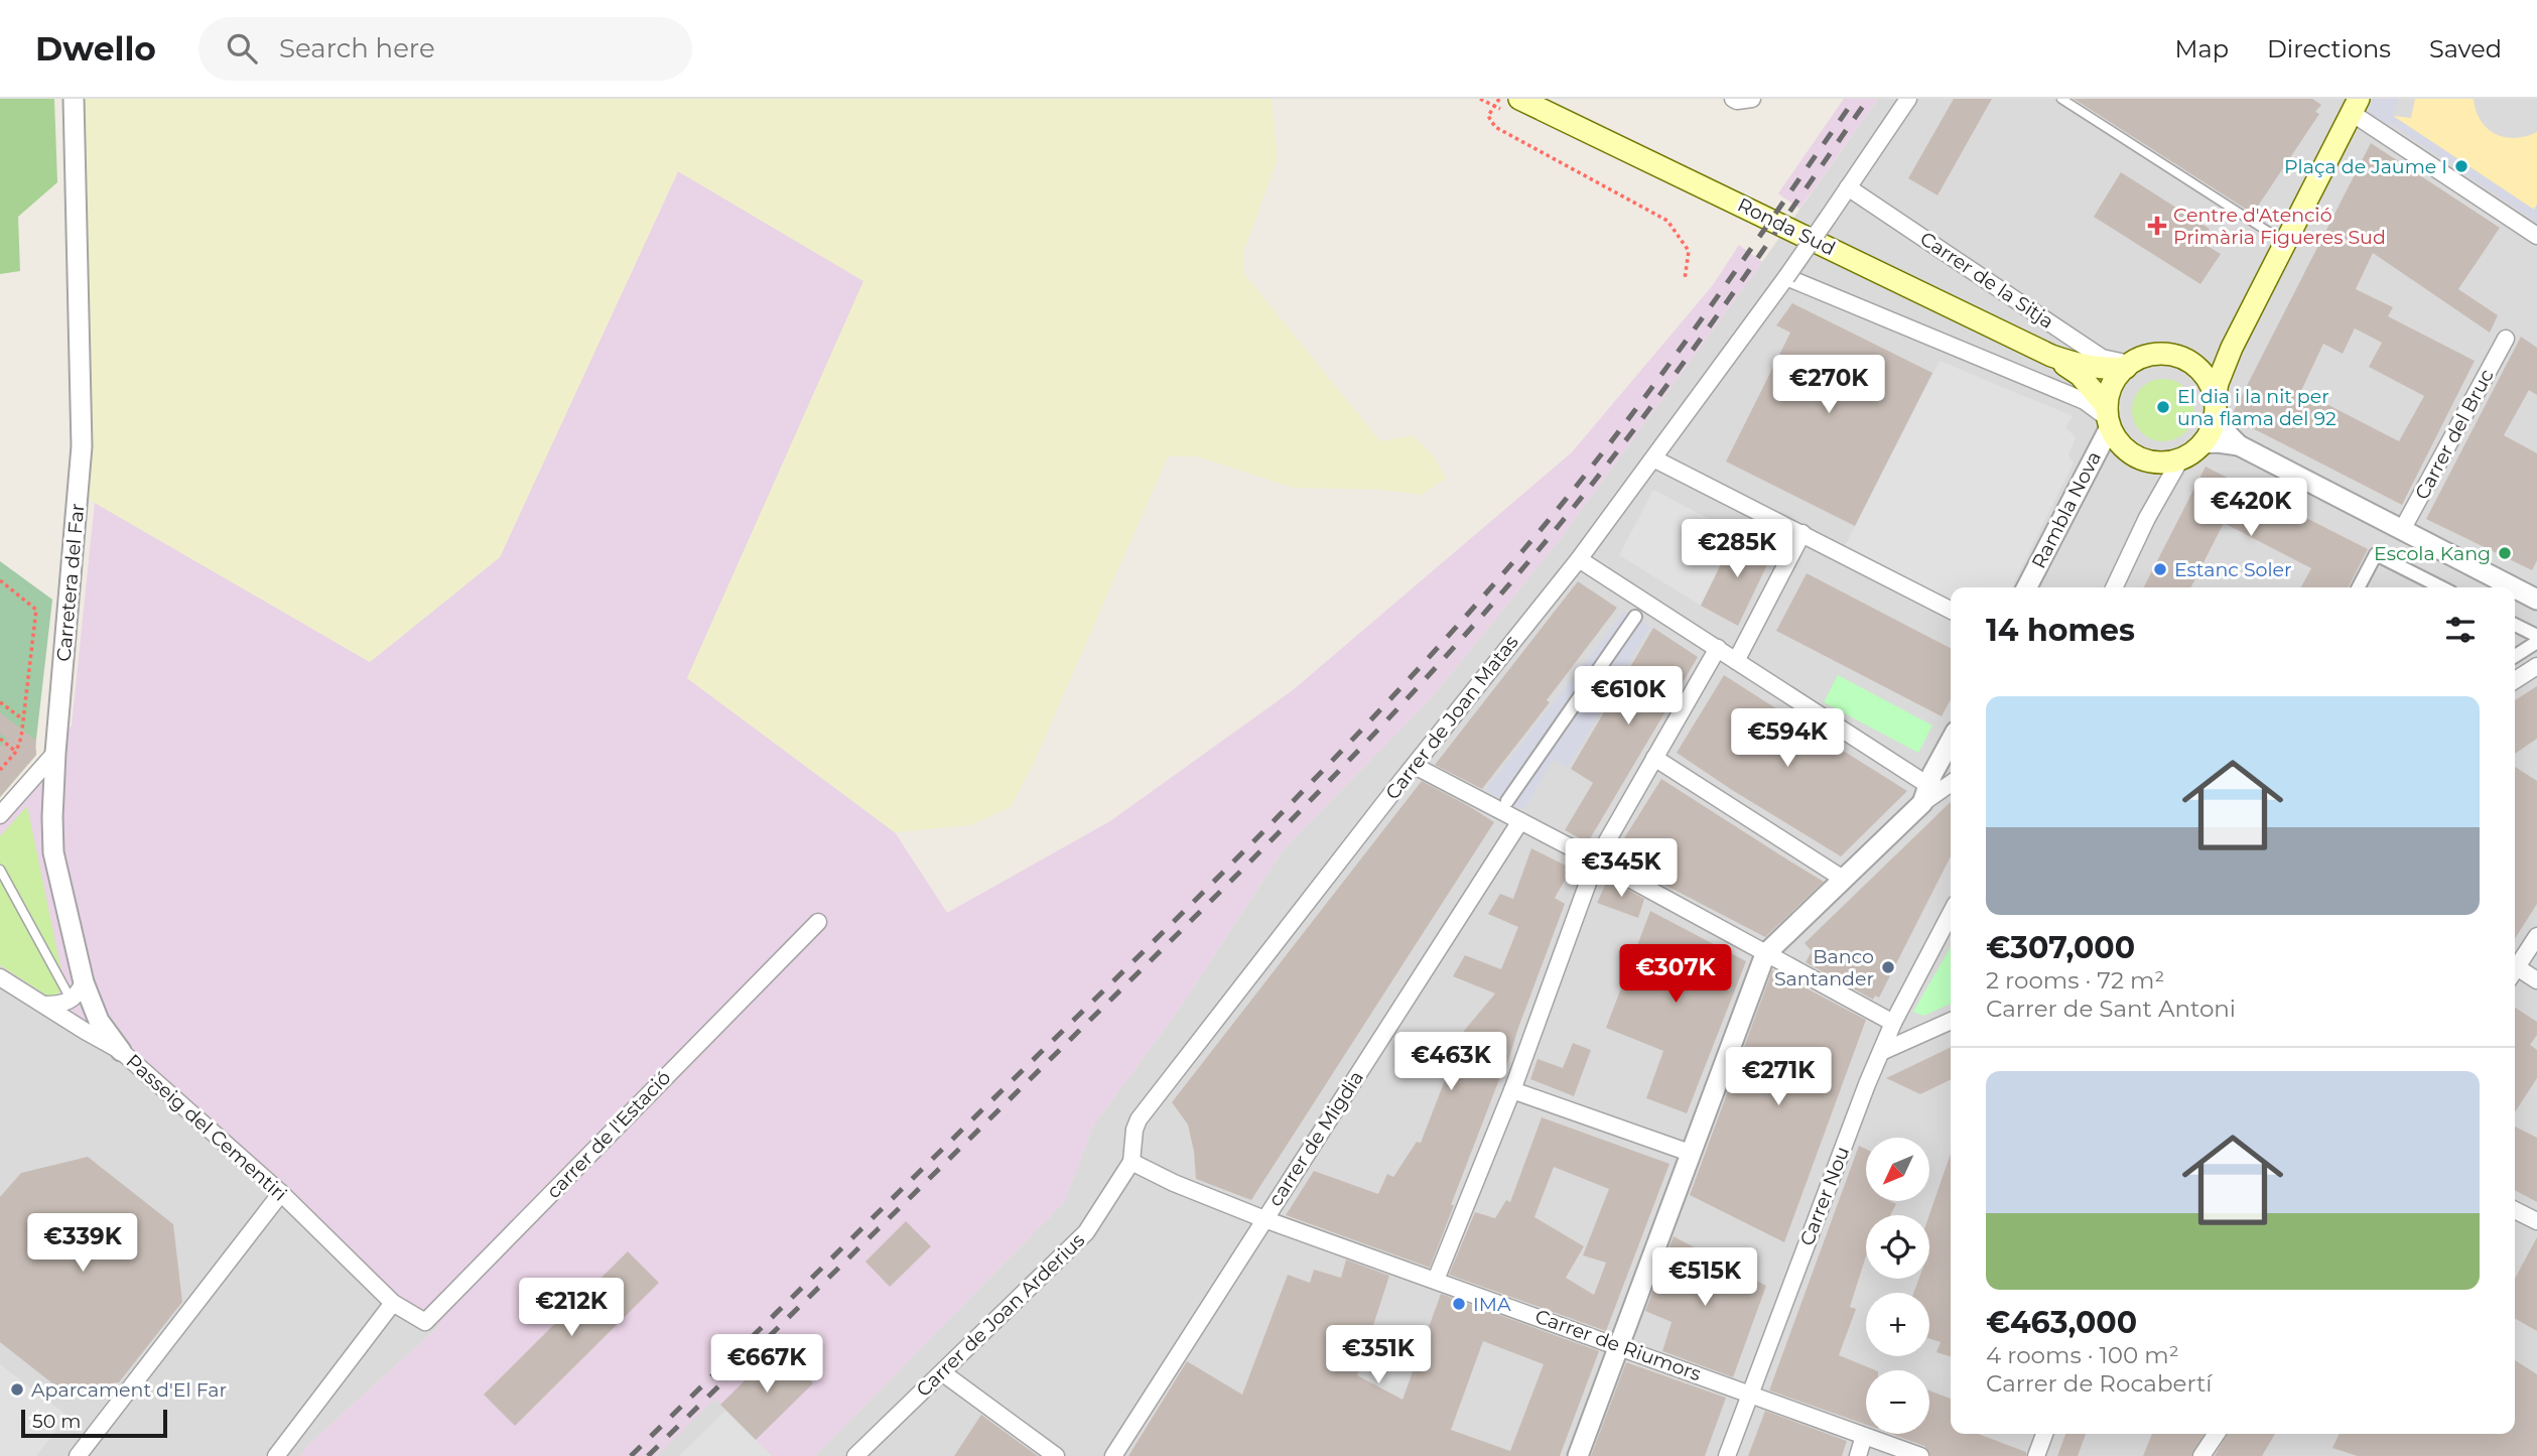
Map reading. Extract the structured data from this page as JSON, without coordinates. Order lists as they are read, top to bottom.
{
  "streets": {
    "main road": ["Ronda Sud"],
    "street": [
      "Carrer de la Sitja",
      "Carrer del Bruc",
      "Rambla Nova",
      "Carretera del Far",
      "Carrer de Joan Matas",
      "Passeig del Cementiri",
      "carrer de l'Estació",
      "carrer de Migdia",
      "Carrer Nou",
      "Carrer de Joan Arderius",
      "Carrer de Riumors"
    ]
  },
  "crossings": [
    ["Ronda Sud", "Carrer de la Sitja"],
    ["Ronda Sud", "Rambla Nova"],
    ["Carrer de la Sitja", "Rambla Nova"],
    ["Carrer de la Sitja", "Carrer de Joan Matas"],
    ["Carretera del Far", "Passeig del Cementiri"],
    ["Carrer de Joan Matas", "Carrer de Joan Arderius"],
    ["Carrer de Joan Matas", "Carrer de Riumors"],
    ["Passeig del Cementiri", "carrer de l'Estació"],
    ["carrer de Migdia", "Carrer de Riumors"],
    ["Carrer Nou", "Carrer de Riumors"],
    ["Carrer de Joan Arderius", "Carrer de Riumors"]
  ],
  "places": {
    "other": [
      "Plaça de Jaume I",
      "El dia i la nit per una flama del 92",
      "Escola Kang",
      "Estanc Soler",
      "Banco Santander",
      "IMA",
      "Aparcament d'El Far"
    ],
    "health": ["Centre d'Atenció Primària Figueres Sud"]
  },
  "scale_bar": "50 m",
  "north": "bottom left",
  "page": {
    "header": "Dwello",
    "search": "Search here",
    "nav": ["Map", "Directions", "Saved"],
    "price": [
      "€270K",
      "€420K",
      "€285K",
      "€610K",
      "€594K",
      "€345K",
      "€307K",
      "€463K",
      "€271K",
      "€339K",
      "€515K",
      "€212K",
      "€351K",
      "€667K"
    ],
    "heading": "14 homes",
    "list": [
      {
        "name": "€307,000",
        "note": "2 rooms · 72 m² · Carrer de Sant Antoni"
      },
      {
        "name": "€463,000",
        "note": "4 rooms · 100 m² · Carrer de Rocabertí"
      }
    ],
    "map_buttons": ["+", "−"],
    "scale": "50 m"
  }
}
